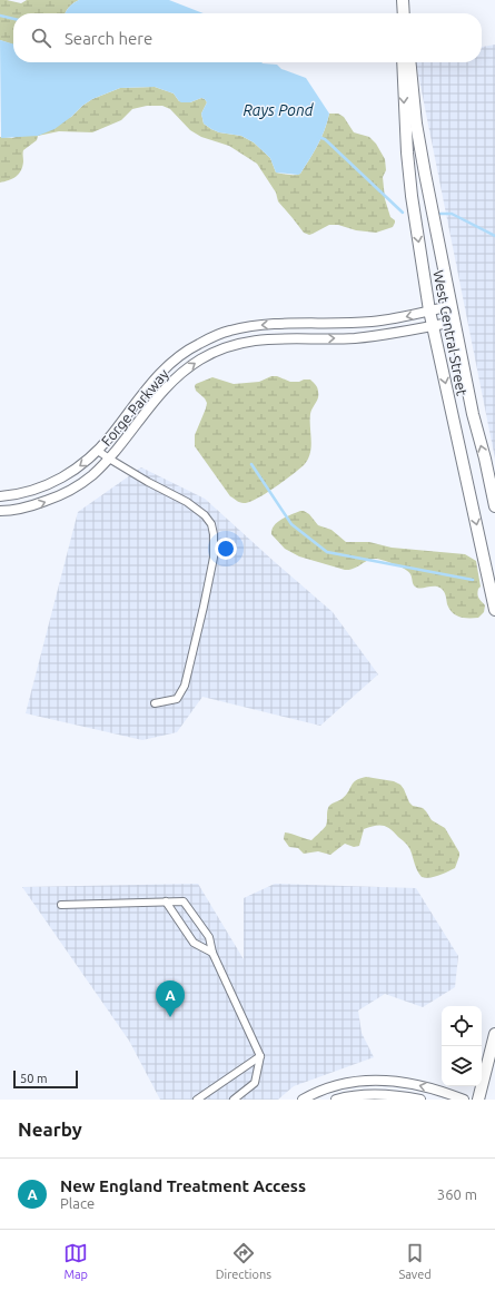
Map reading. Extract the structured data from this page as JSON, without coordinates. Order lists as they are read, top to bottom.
{
  "streets": {
    "main road": ["West Central Street"],
    "street": ["Forge Parkway"]
  },
  "crossings": [
    ["West Central Street", "Forge Parkway"]
  ],
  "water": ["Rays Pond"],
  "scale_bar": "50 m",
  "page": {
    "search": "Search here",
    "pins": "A",
    "scale": "50 m",
    "heading": "Nearby",
    "list": [
      {
        "mark": "A",
        "name": "New England Treatment Access",
        "note": "Place",
        "value": "360 m"
      }
    ],
    "nav": ["Map", "Directions", "Saved"]
  }
}
